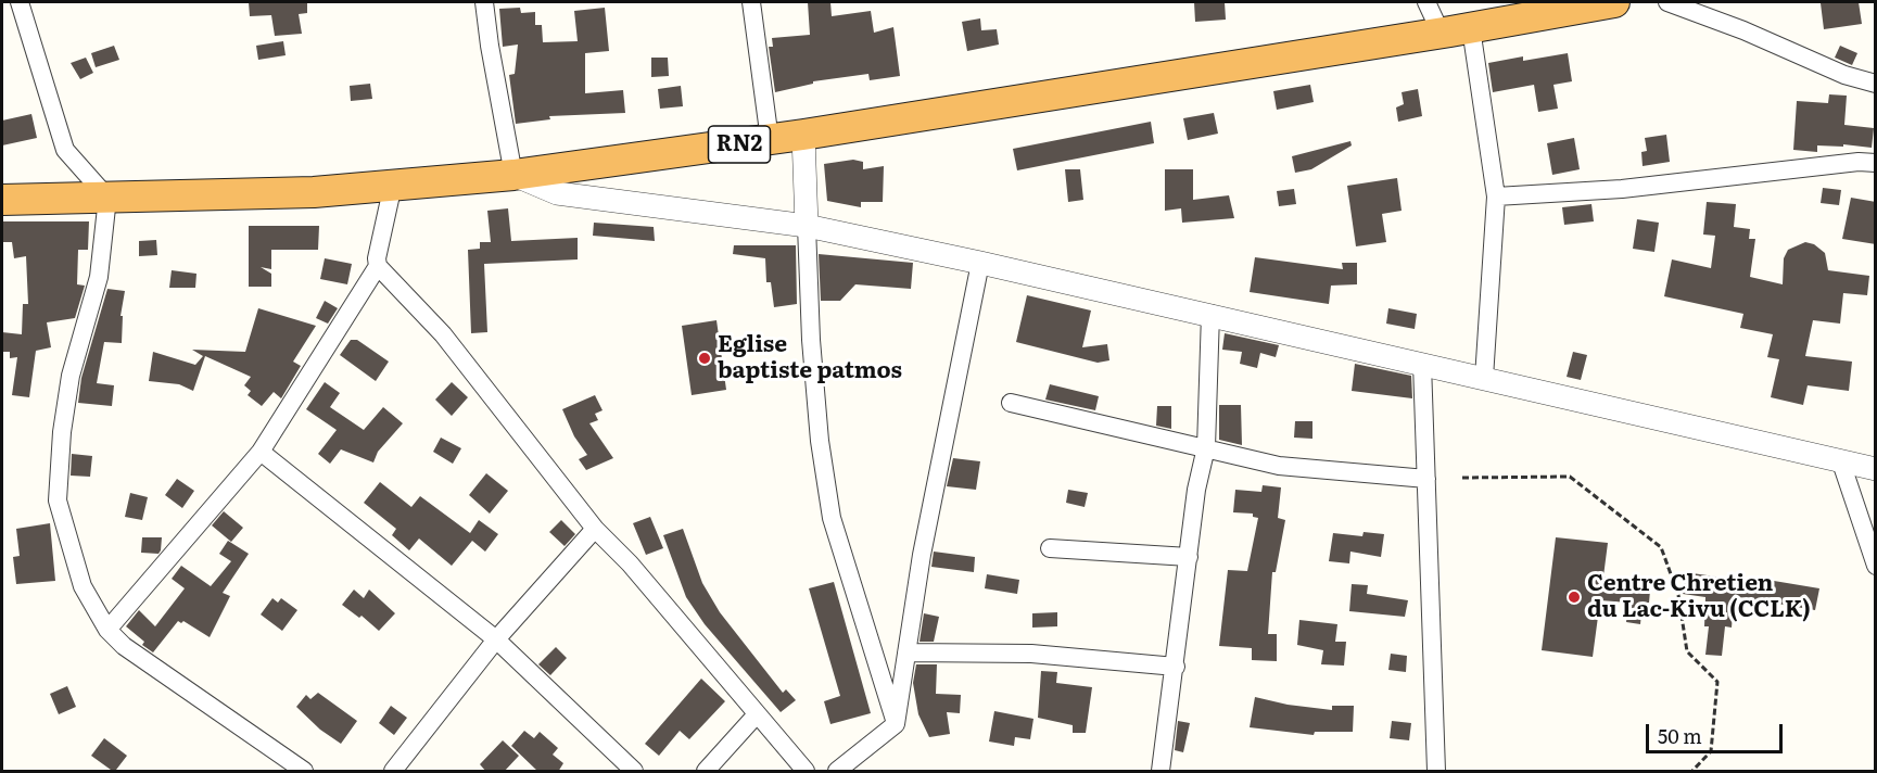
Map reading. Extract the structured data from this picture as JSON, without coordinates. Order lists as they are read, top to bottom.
{
  "streets": {
    "highway": ["RN2"]
  },
  "places": ["Eglise baptiste patmos", "Centre Chretien du Lac-Kivu (CCLK)"],
  "scale_bar": "50 m"
}
